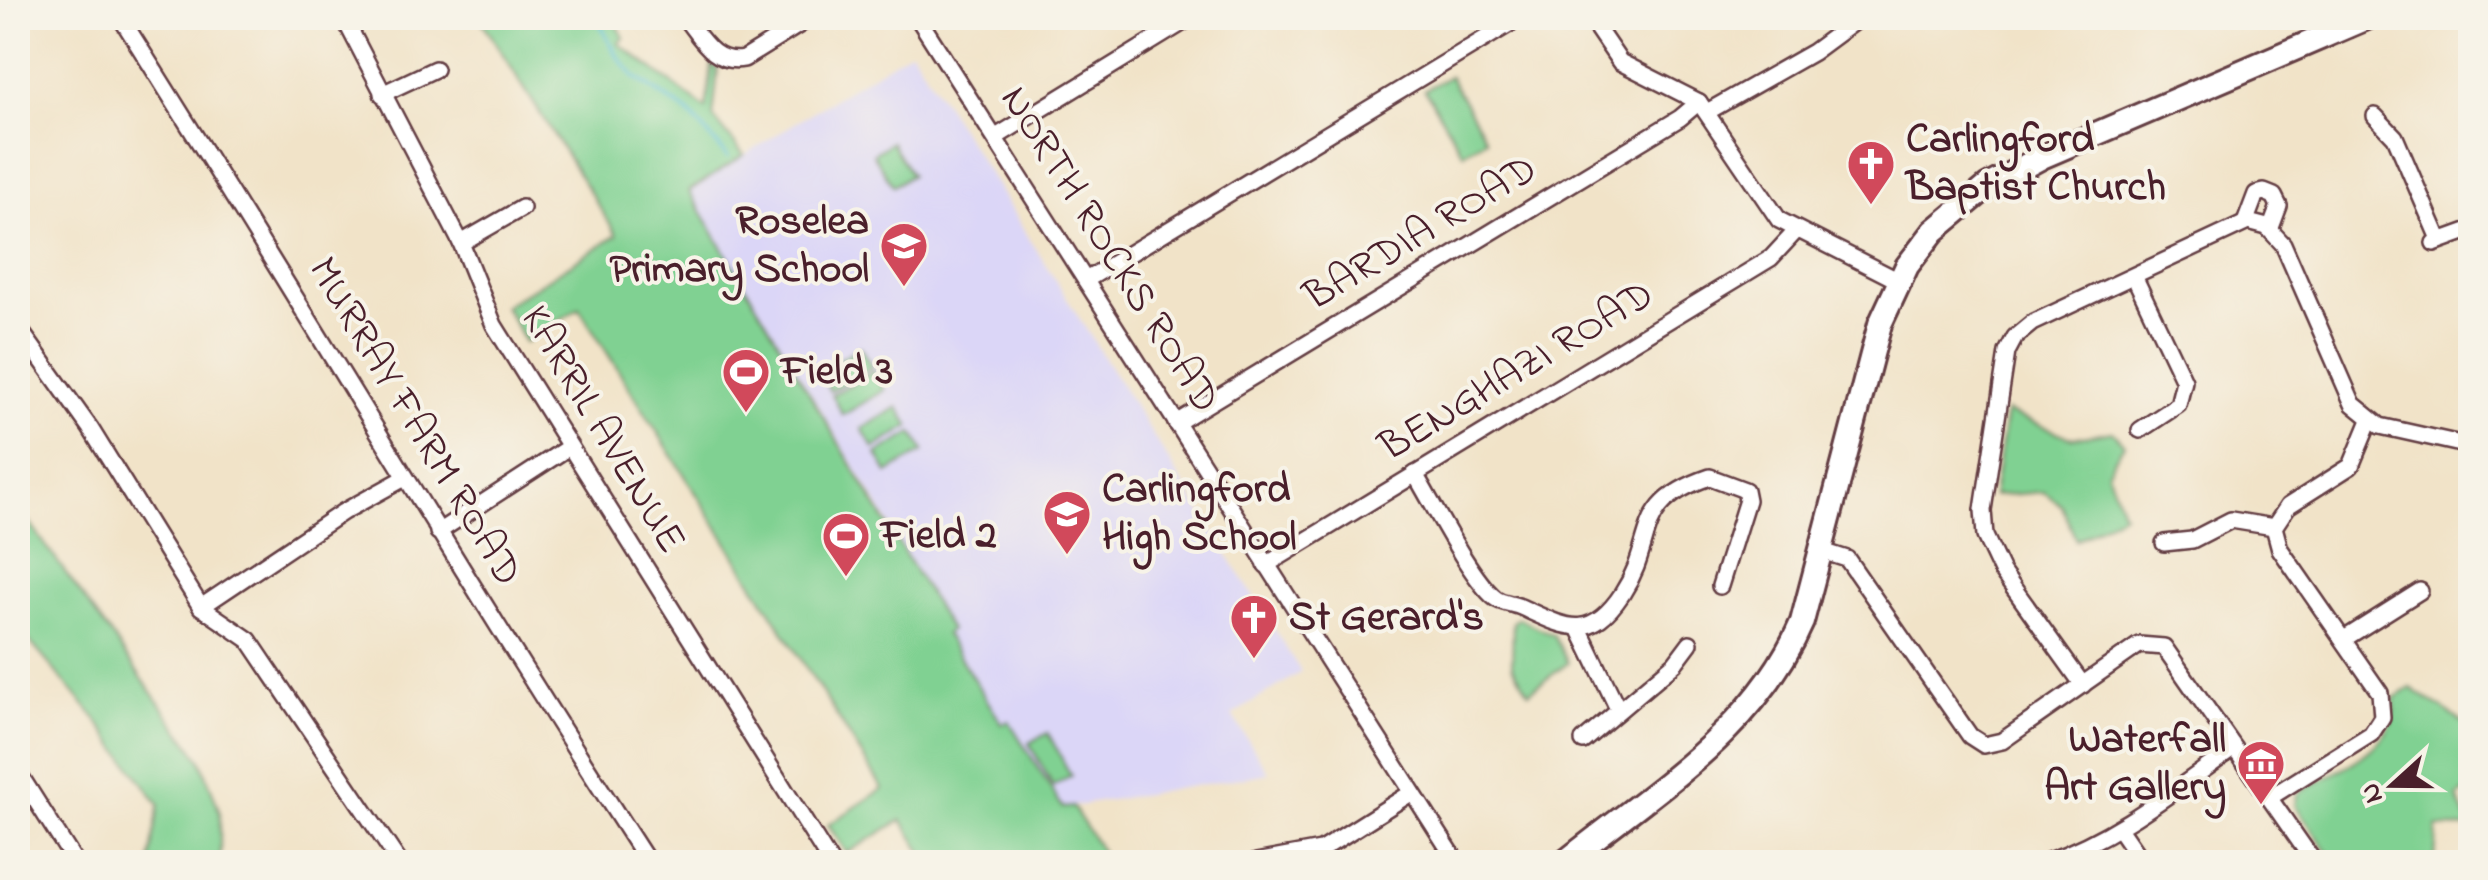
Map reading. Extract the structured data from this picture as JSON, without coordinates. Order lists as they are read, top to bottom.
{
  "streets": {
    "street": [
      "BARDIA ROAD",
      "NORTH ROCKS ROAD",
      "BENGHAZI ROAD",
      "MURRAY FARM ROAD",
      "KARRIL AVENUE"
    ]
  },
  "crossings": [
    ["BARDIA ROAD", "NORTH ROCKS ROAD"],
    ["NORTH ROCKS ROAD", "BENGHAZI ROAD"]
  ],
  "places": {
    "church": ["Carlingford Baptist Church", "St Gerard's"],
    "school or university": ["Roselea Primary School", "Carlingford High School"],
    "sports": ["Field 3", "Field 2"],
    "museum": ["Waterfall Art Gallery"]
  },
  "north": "left"
}
